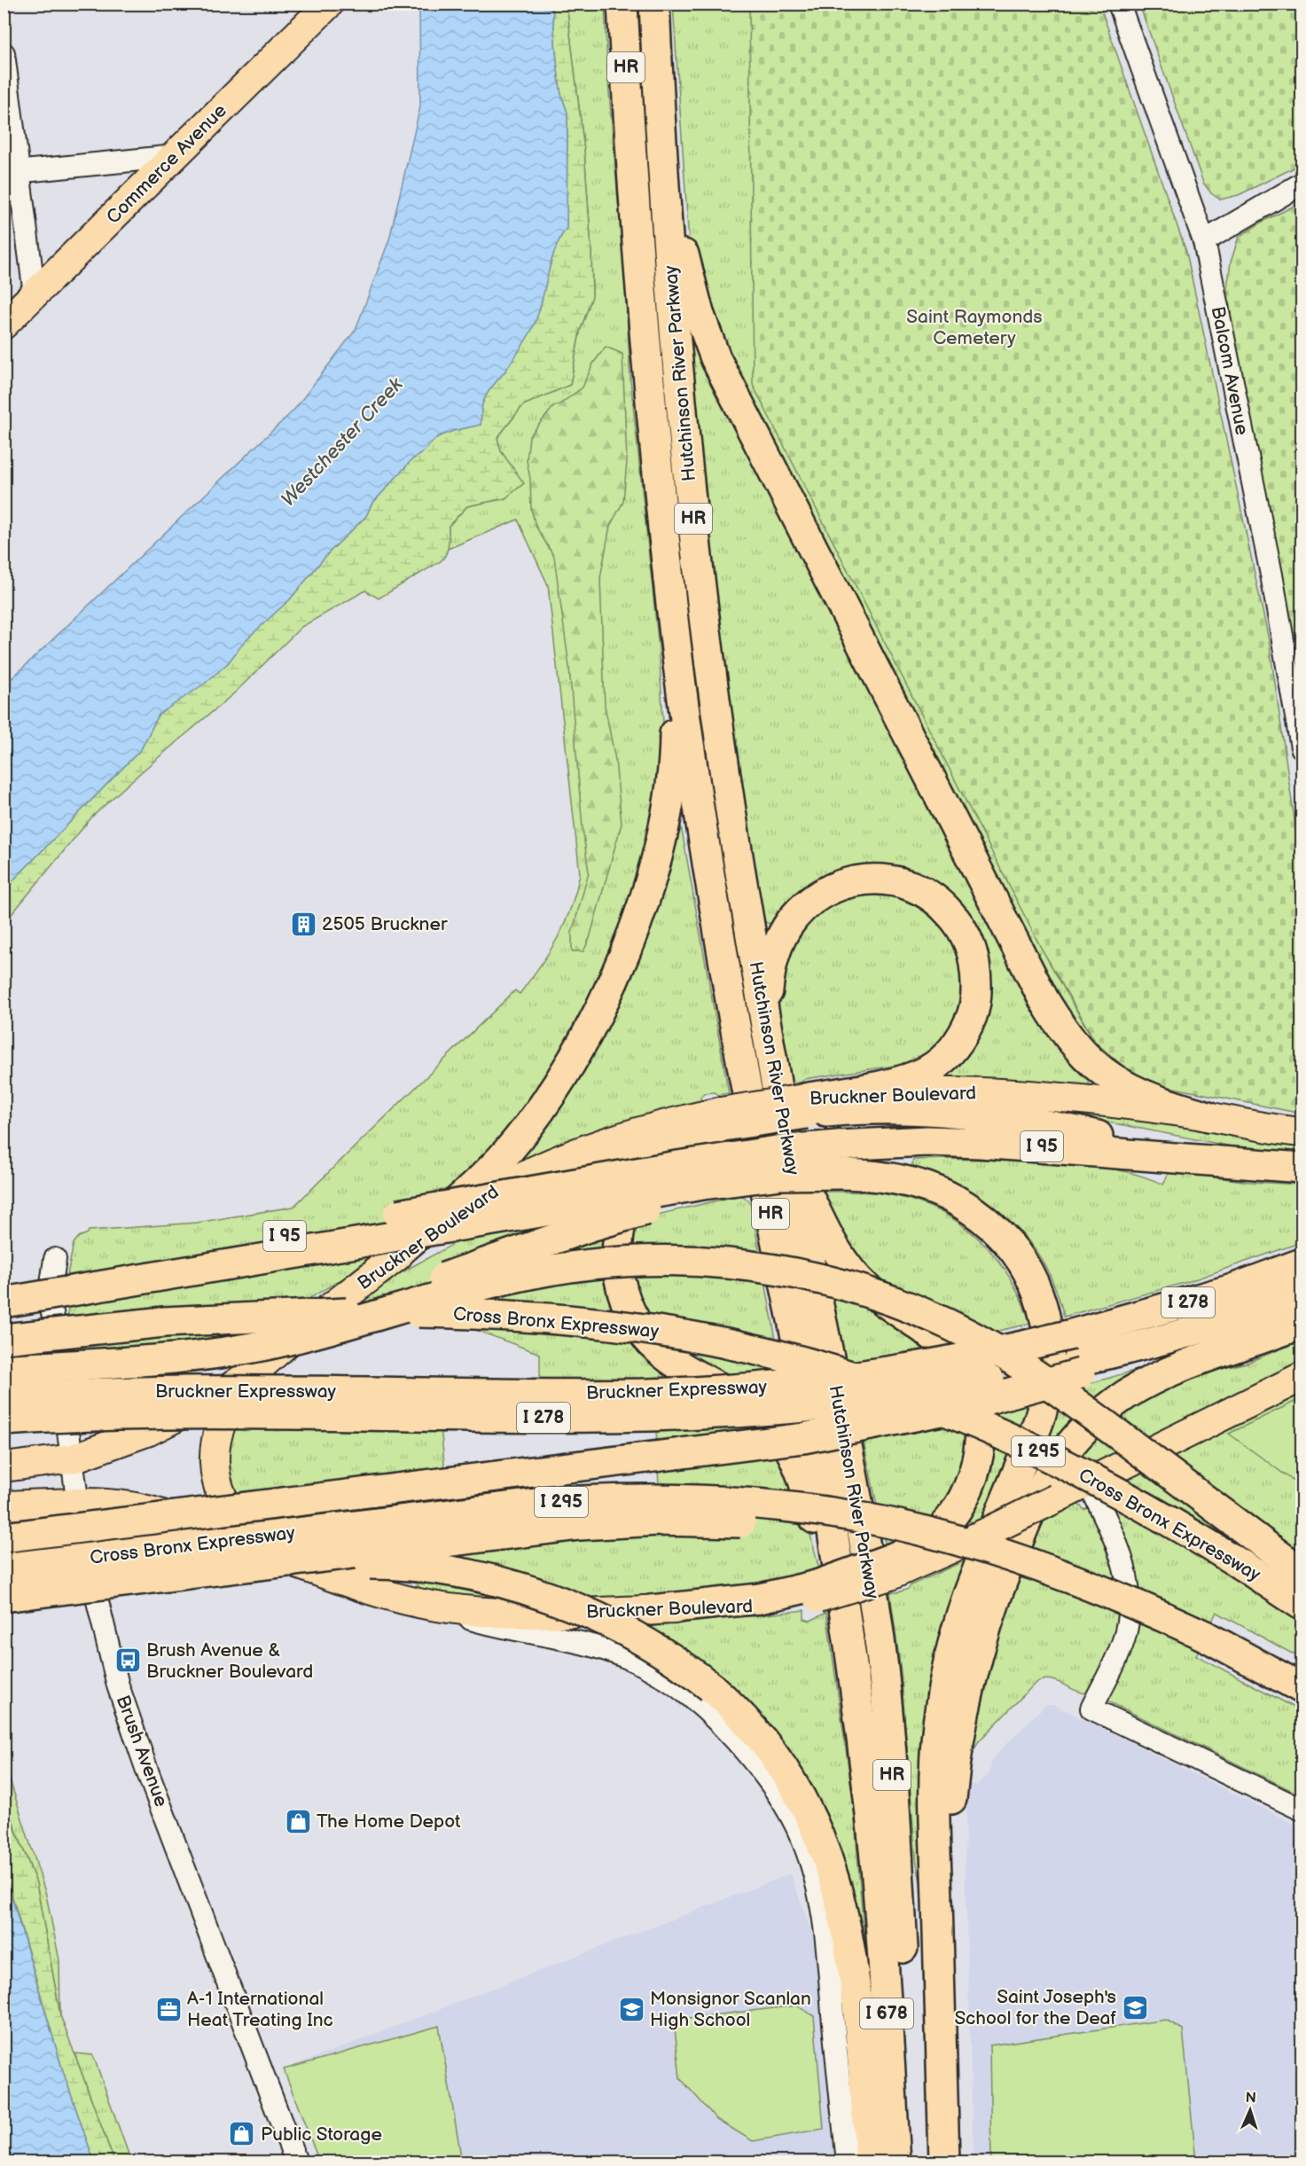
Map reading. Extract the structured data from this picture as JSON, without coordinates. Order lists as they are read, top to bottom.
{
  "streets": {
    "highway": [
      "HR",
      "Hutchinson River Parkway",
      "I 95",
      "I 278",
      "Cross Bronx Expressway",
      "Bruckner Expressway",
      "I 295",
      "I 678"
    ],
    "main road": ["Commerce Avenue", "Bruckner Boulevard"],
    "street": ["Balcom Avenue", "Brush Avenue"]
  },
  "crossings": [
    ["Hutchinson River Parkway", "I 678"],
    ["Bruckner Boulevard", "Brush Avenue"]
  ],
  "water": ["Westchester Creek"],
  "parks": ["Saint Raymonds Cemetery"],
  "places": {
    "building": ["2505 Bruckner"],
    "bus stop": ["Brush Avenue & Bruckner Boulevard"],
    "shop": ["The Home Depot", "Public Storage"],
    "school or university": ["Saint Joseph's School for the Deaf", "Monsignor Scanlan High School"],
    "office": ["A-1 International Heat Treating Inc"]
  },
  "north": "top"
}
